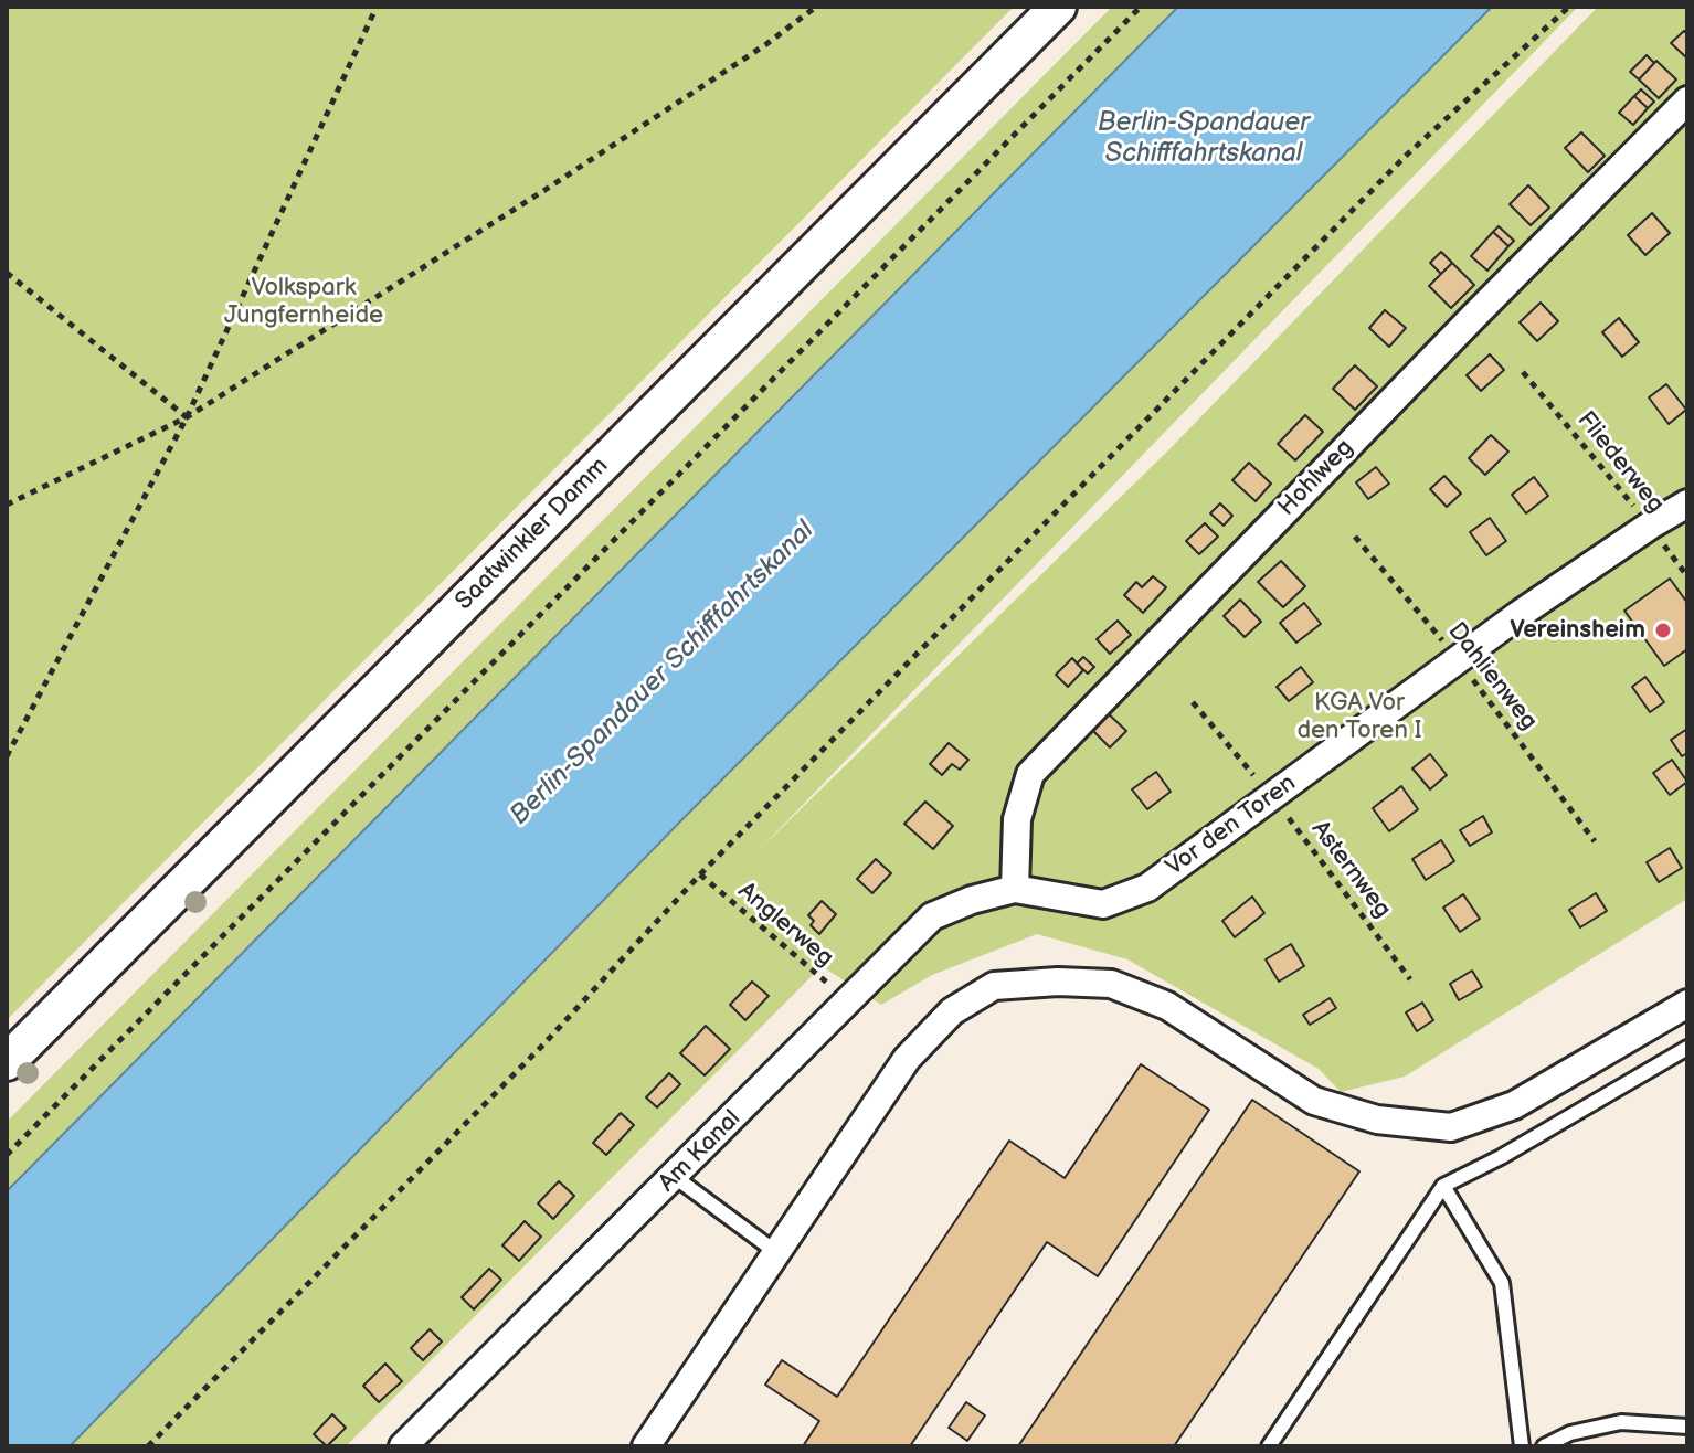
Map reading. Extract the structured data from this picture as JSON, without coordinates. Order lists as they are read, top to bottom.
{
  "streets": {
    "main road": ["Saatwinkler Damm"],
    "street": ["Hohlweg", "Vor den Toren", "Am Kanal"],
    "path": [
      "Fliederweg",
      "Dahlienweg",
      "Asternweg",
      "Anglerweg"
    ]
  },
  "crossings": [
    ["Fliederweg", "Vor den Toren"],
    ["Hohlweg", "Vor den Toren"],
    ["Hohlweg", "Am Kanal"],
    ["Dahlienweg", "Vor den Toren"],
    ["Vor den Toren", "Asternweg"],
    ["Vor den Toren", "Am Kanal"],
    ["Anglerweg", "Am Kanal"]
  ],
  "water": ["Berlin-Spandauer Schifffahrtskanal"],
  "parks": ["Volkspark Jungfernheide", "KGA Vor den Toren I"],
  "places": ["Vereinsheim"]
}
